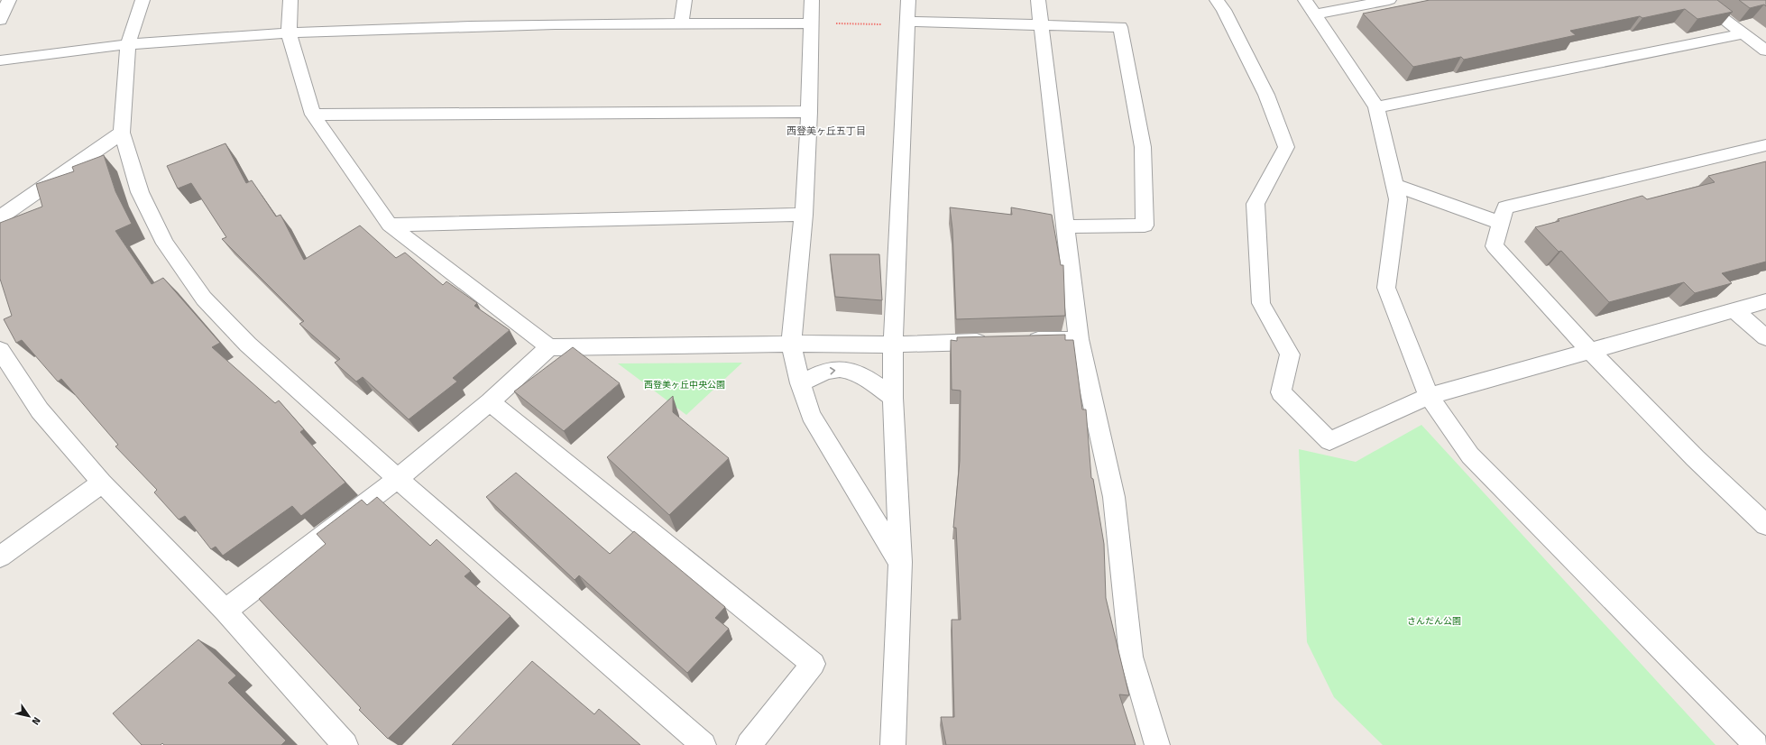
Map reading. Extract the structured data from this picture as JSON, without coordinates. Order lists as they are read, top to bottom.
{
  "districts": ["西登美ヶ丘五丁目"],
  "parks": ["西登美ヶ丘中央公園", "さんだん公園"],
  "north": "bottom right"
}
